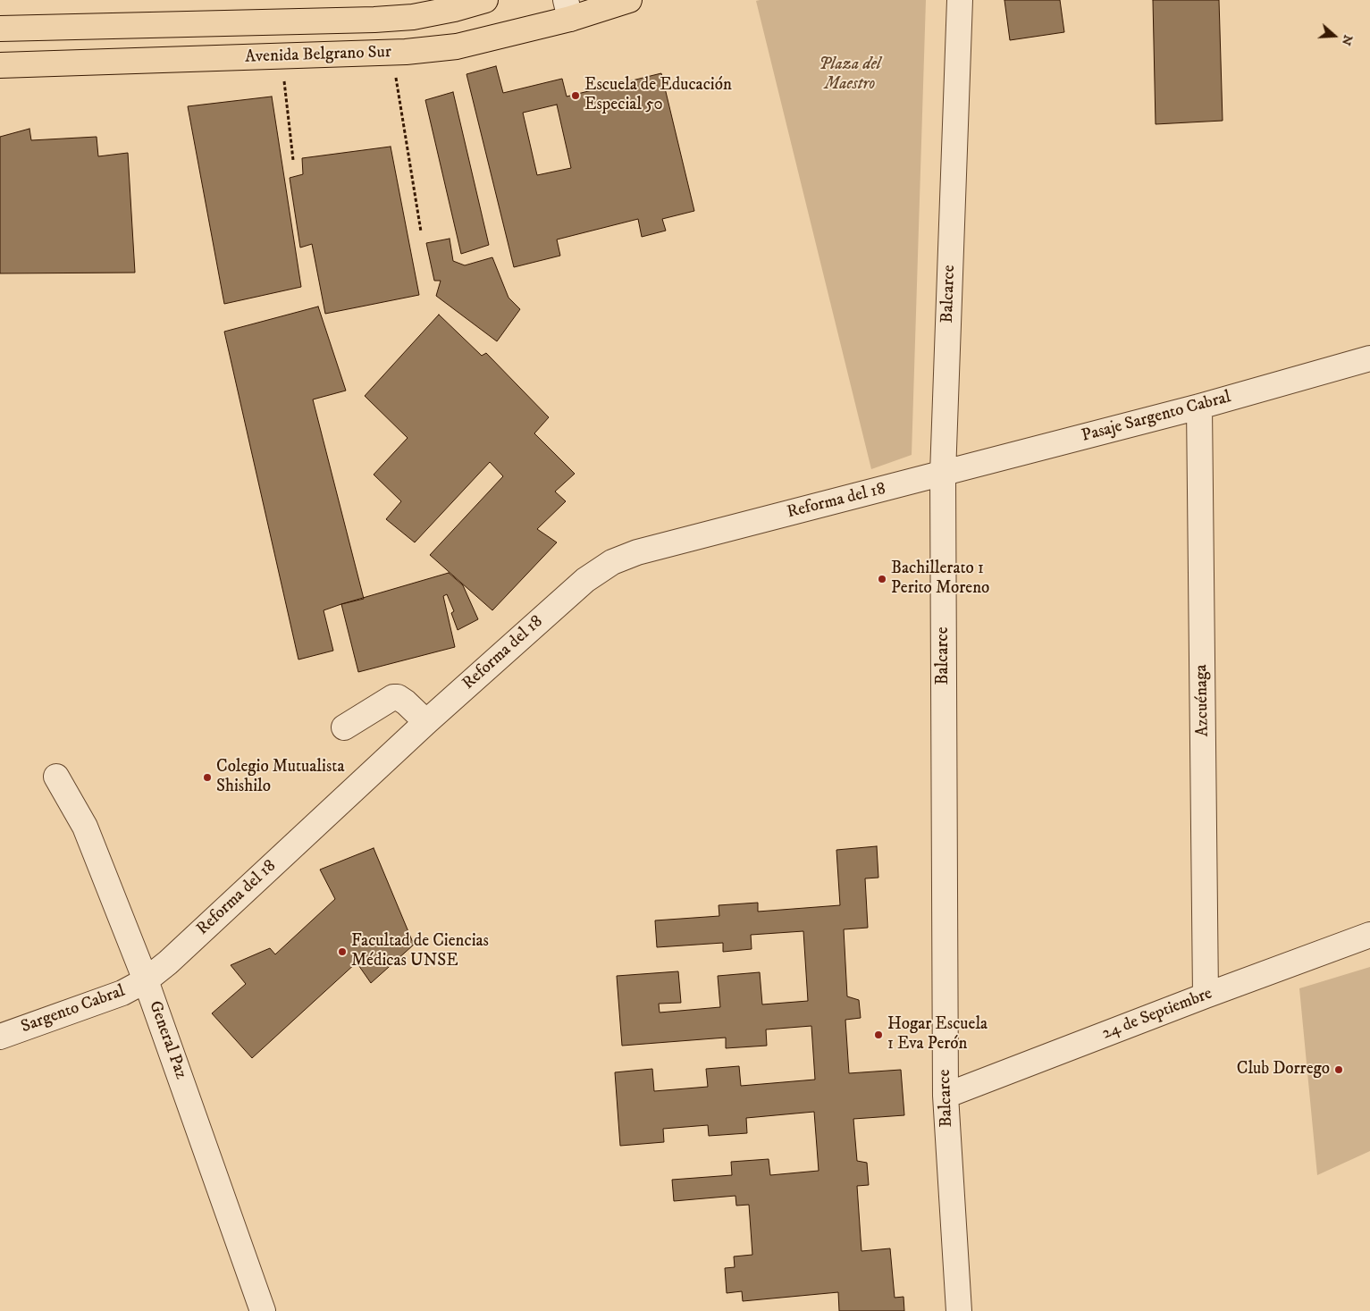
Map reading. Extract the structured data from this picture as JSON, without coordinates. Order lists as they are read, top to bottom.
{
  "streets": {
    "highway": ["Avenida Belgrano Sur"],
    "street": [
      "Balcarce",
      "Pasaje Sargento Cabral",
      "Reforma del 18",
      "Azcuénaga",
      "Sargento Cabral",
      "24 de Septiembre",
      "General Paz"
    ]
  },
  "crossings": [
    ["Balcarce", "Pasaje Sargento Cabral"],
    ["Balcarce", "Reforma del 18"],
    ["Balcarce", "24 de Septiembre"],
    ["Pasaje Sargento Cabral", "Reforma del 18"],
    ["Pasaje Sargento Cabral", "Azcuénaga"],
    ["Reforma del 18", "Sargento Cabral"],
    ["Reforma del 18", "General Paz"],
    ["Azcuénaga", "24 de Septiembre"],
    ["Sargento Cabral", "General Paz"]
  ],
  "parks": ["Plaza del Maestro"],
  "places": [
    "Escuela de Educación Especial 50",
    "Bachillerato 1 Perito Moreno",
    "Colegio Mutualista Shishilo",
    "Facultad de Ciencias Médicas UNSE",
    "Hogar Escuela 1 Eva Perón",
    "Club Dorrego"
  ],
  "north": "right"
}
